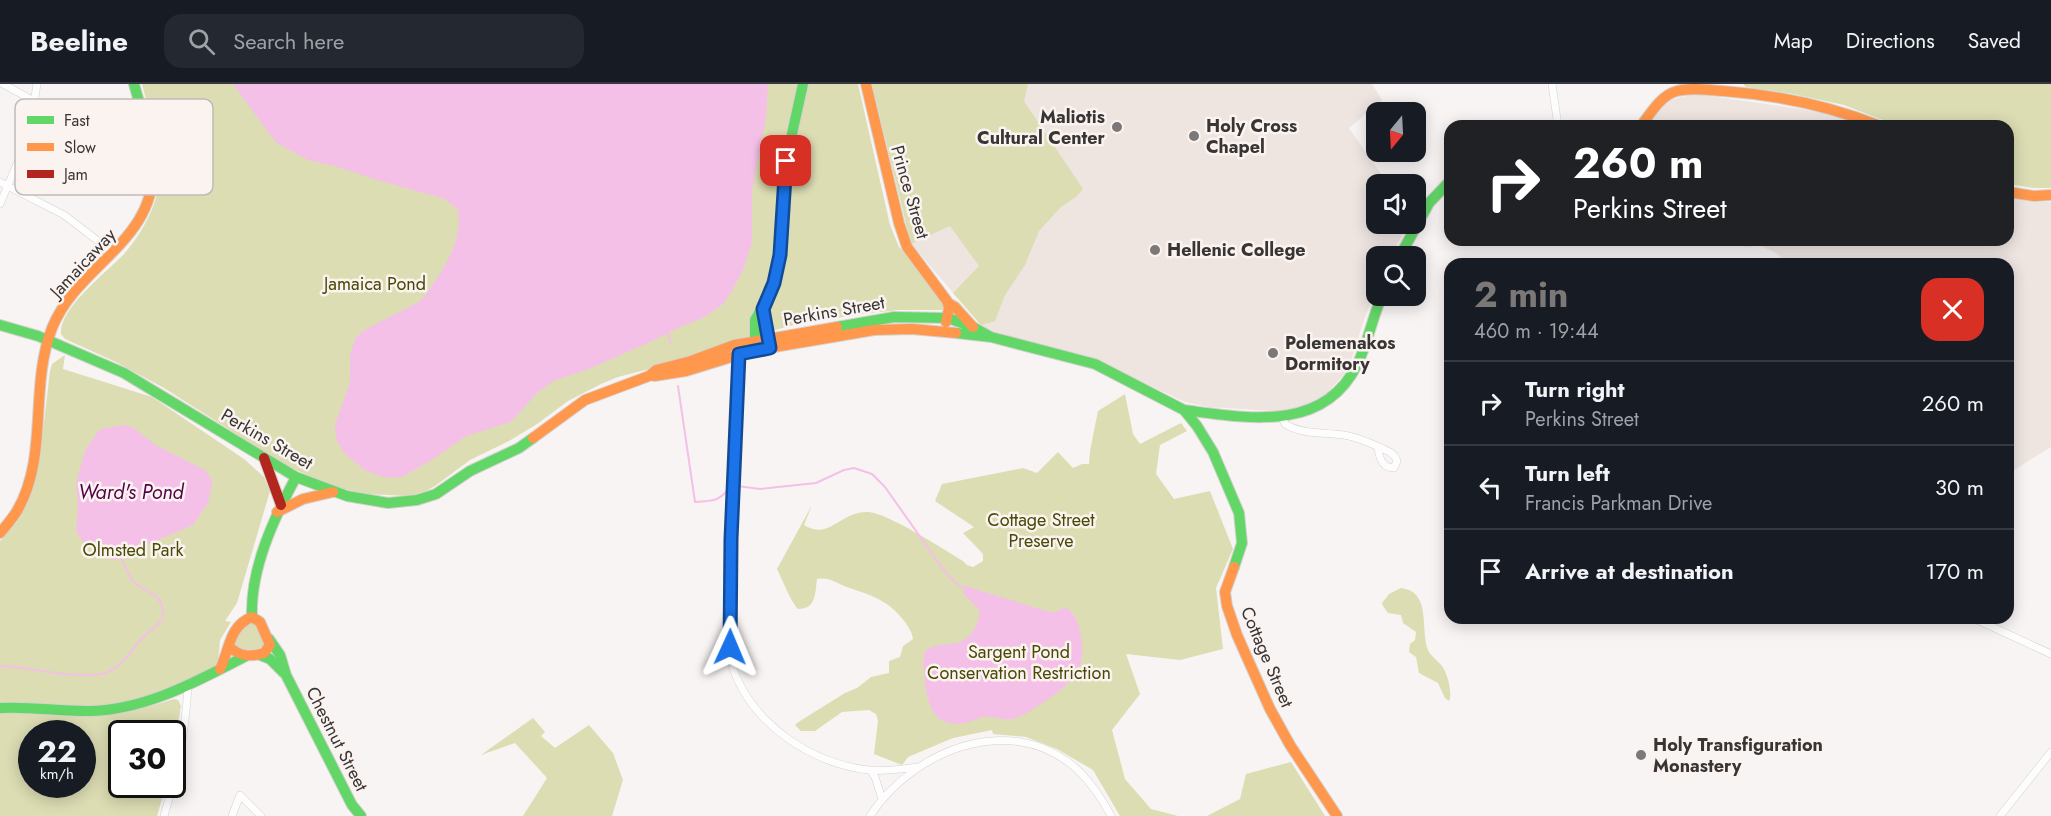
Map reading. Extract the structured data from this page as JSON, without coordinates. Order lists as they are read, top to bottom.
{
  "streets": {
    "main road": [
      "Prince Street",
      "Jamaicaway",
      "Perkins Street",
      "Cottage Street",
      "Chestnut Street"
    ]
  },
  "crossings": [
    ["Prince Street", "Perkins Street"],
    ["Jamaicaway", "Perkins Street"],
    ["Perkins Street", "Cottage Street"]
  ],
  "water": ["Ward's Pond"],
  "parks": [
    "Jamaica Pond",
    "Cottage Street Preserve",
    "Olmsted Park",
    "Sargent Pond Conservation Restriction"
  ],
  "places": [
    "Maliotis Cultural Center",
    "Holy Cross Chapel",
    "Hellenic College",
    "Polemenakos Dormitory",
    "Holy Transfiguration Monastery"
  ],
  "legend": ["Fast", "Slow", "Jam"],
  "north": "bottom",
  "page": {
    "header": "Beeline",
    "search": "Search here",
    "nav": ["Map", "Directions", "Saved"],
    "turn": ["260 m", "Perkins Street"],
    "heading": ["2 min", "460 m · 19:44"],
    "list": [
      {
        "name": "Turn right",
        "note": "Perkins Street",
        "value": "260 m"
      },
      {
        "name": "Turn left",
        "note": "Francis Parkman Drive",
        "value": "30 m"
      },
      {
        "name": "Arrive at destination",
        "value": "170 m"
      }
    ],
    "speed": "22 km/h",
    "limit": "30"
  }
}
